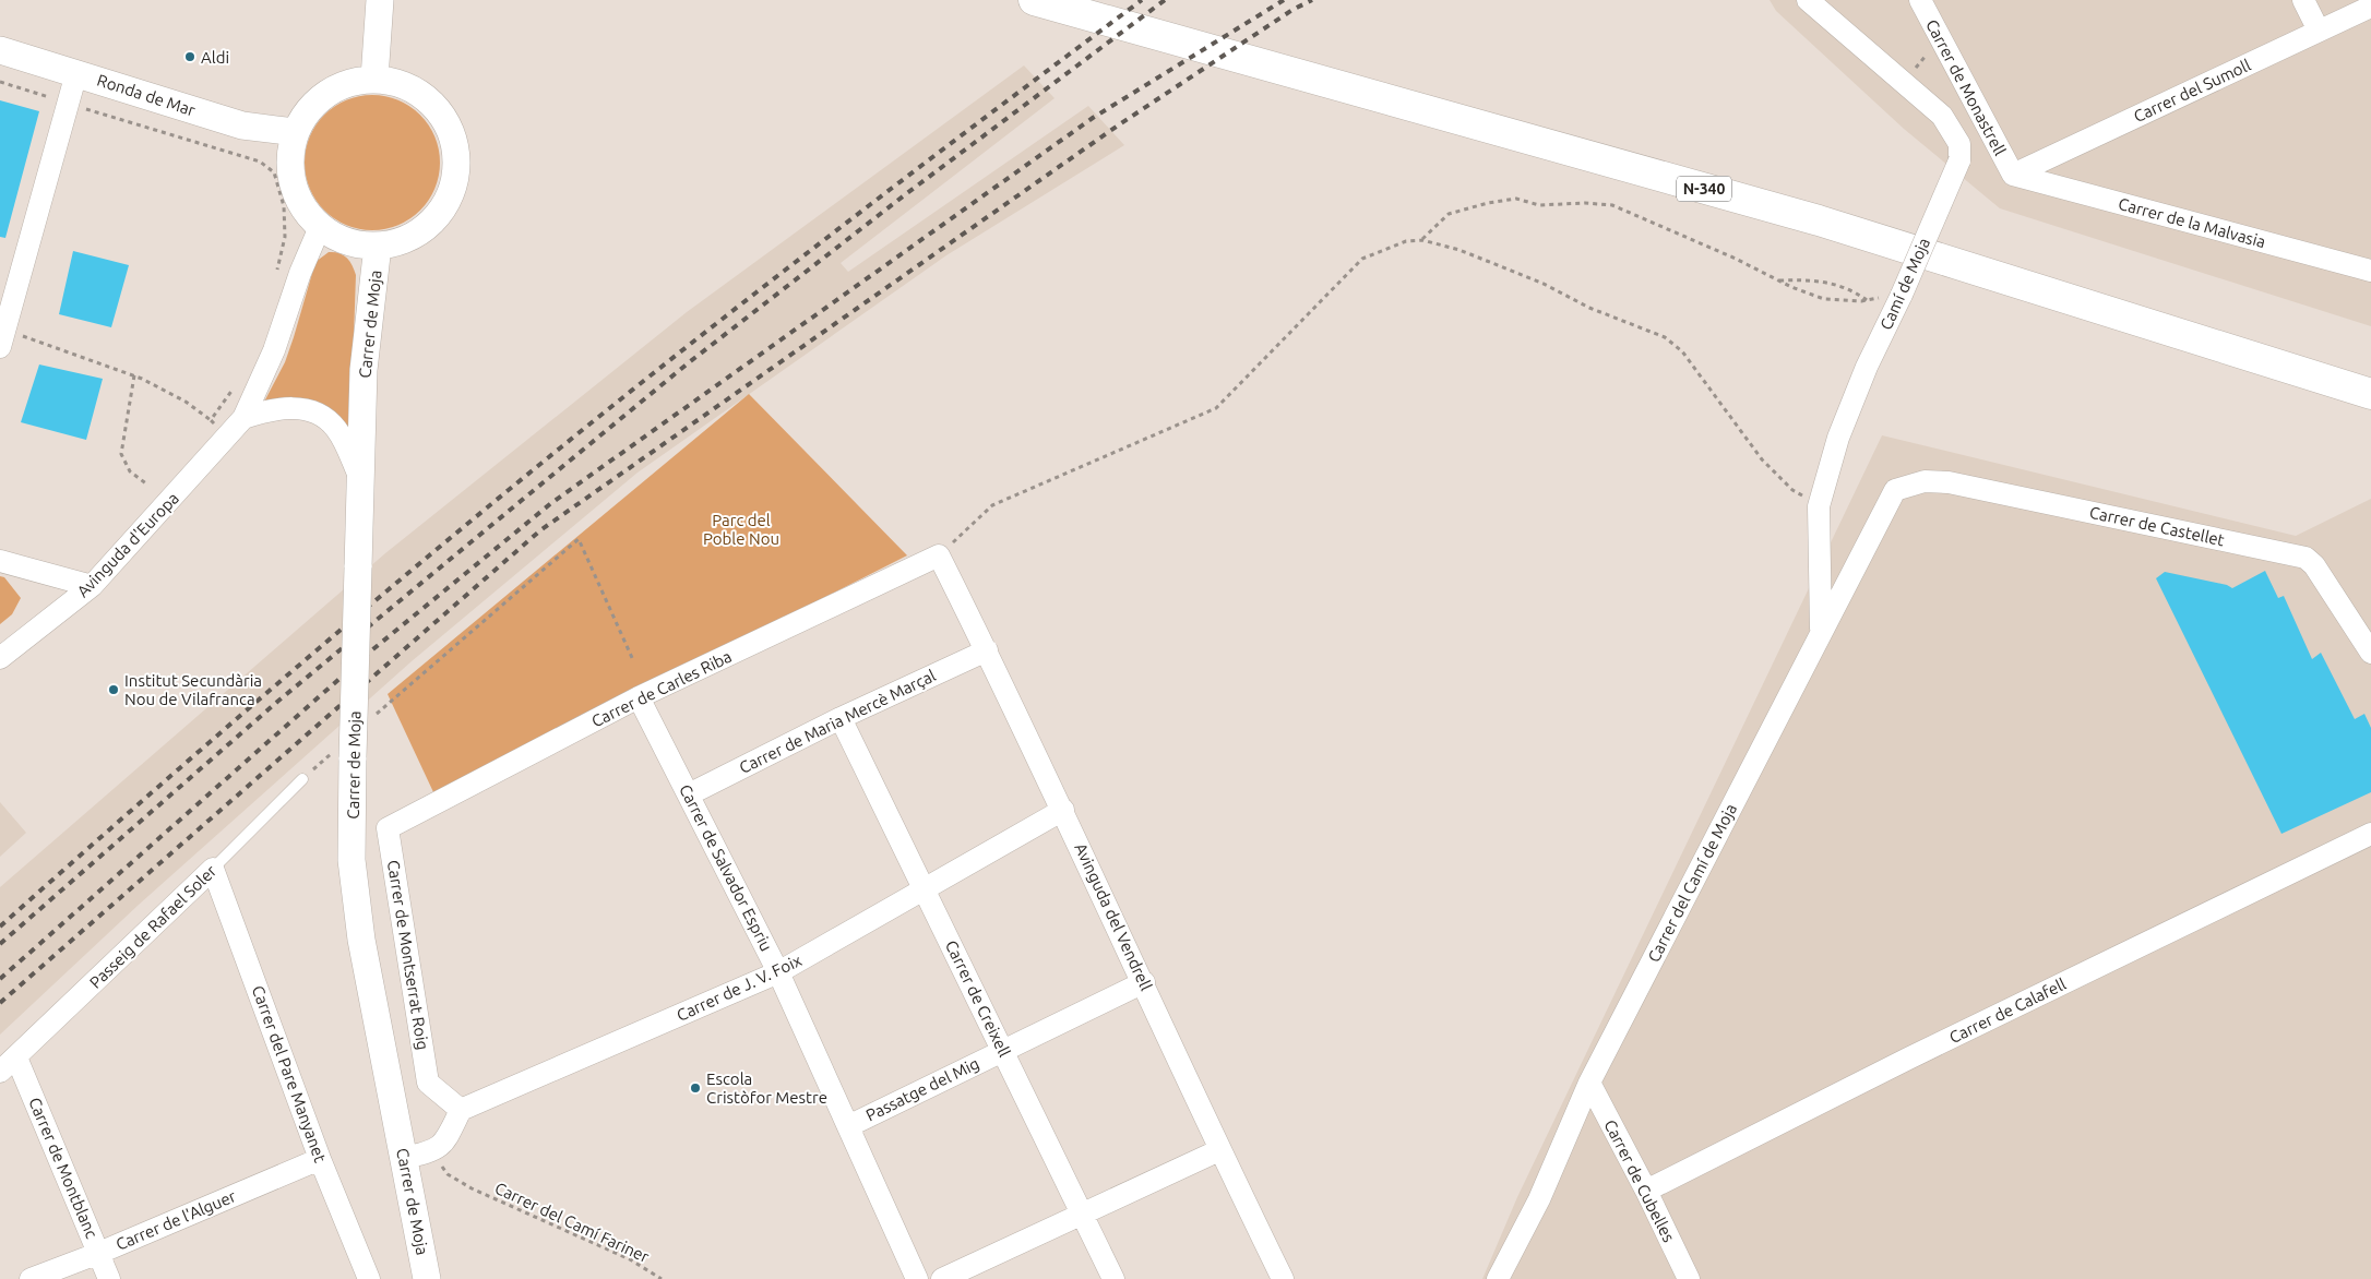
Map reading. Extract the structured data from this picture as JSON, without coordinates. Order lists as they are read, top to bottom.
{
  "streets": {
    "highway": ["N-340"],
    "street": [
      "Carrer de Monastrell",
      "Carrer del Sumoll",
      "Ronda de Mar",
      "Carrer de la Malvasia",
      "Camí de Moja",
      "Carrer de Moja",
      "Carrer de Castellet",
      "Avinguda d'Europa",
      "Carrer de Carles Riba",
      "Carrer de Maria Mercè Marçal",
      "Carrer de Salvador Espriu",
      "Carrer del Camí de Moja",
      "Avinguda del Vendrell",
      "Passeig de Rafael Soler",
      "Carrer de Montserrat Roig",
      "Carrer de J. V. Foix",
      "Carrer de Creixell",
      "Carrer de Calafell",
      "Carrer del Pare Manyanet",
      "Passatge del Mig",
      "Carrer de Montblanc",
      "Carrer de Cubelles",
      "Carrer de l'Alguer"
    ],
    "path": ["Carrer del Camí Fariner"]
  },
  "crossings": [
    ["Carrer de Monastrell", "Carrer del Sumoll"],
    ["Carrer de Monastrell", "Carrer de la Malvasia"],
    ["Carrer del Sumoll", "Carrer de la Malvasia"],
    ["Ronda de Mar", "Carrer de Moja"],
    ["Ronda de Mar", "Avinguda d'Europa"],
    ["Camí de Moja", "Carrer del Camí de Moja"],
    ["Carrer de Moja", "Avinguda d'Europa"],
    ["Carrer de Castellet", "Carrer del Camí de Moja"],
    ["Carrer de Carles Riba", "Carrer de Salvador Espriu"],
    ["Carrer de Carles Riba", "Avinguda del Vendrell"],
    ["Carrer de Carles Riba", "Carrer de Montserrat Roig"],
    ["Carrer de Maria Mercè Marçal", "Carrer de Salvador Espriu"],
    ["Carrer de Maria Mercè Marçal", "Avinguda del Vendrell"],
    ["Carrer de Maria Mercè Marçal", "Carrer de Creixell"],
    ["Carrer de Salvador Espriu", "Carrer de J. V. Foix"],
    ["Carrer de Salvador Espriu", "Passatge del Mig"],
    ["Carrer del Camí de Moja", "Carrer de Cubelles"],
    ["Avinguda del Vendrell", "Carrer de J. V. Foix"],
    ["Avinguda del Vendrell", "Passatge del Mig"],
    ["Passeig de Rafael Soler", "Carrer del Pare Manyanet"],
    ["Passeig de Rafael Soler", "Carrer de Montblanc"],
    ["Carrer de Montserrat Roig", "Carrer de J. V. Foix"],
    ["Carrer de J. V. Foix", "Carrer de Creixell"],
    ["Carrer de Creixell", "Passatge del Mig"],
    ["Carrer de Calafell", "Carrer de Cubelles"],
    ["Carrer del Pare Manyanet", "Carrer de l'Alguer"],
    ["Carrer de Montblanc", "Carrer de l'Alguer"]
  ],
  "parks": ["Parc del Poble Nou"],
  "places": ["Aldi", "Institut Secundària Nou de Vilafranca", "Escola Cristòfor Mestre"]
}
